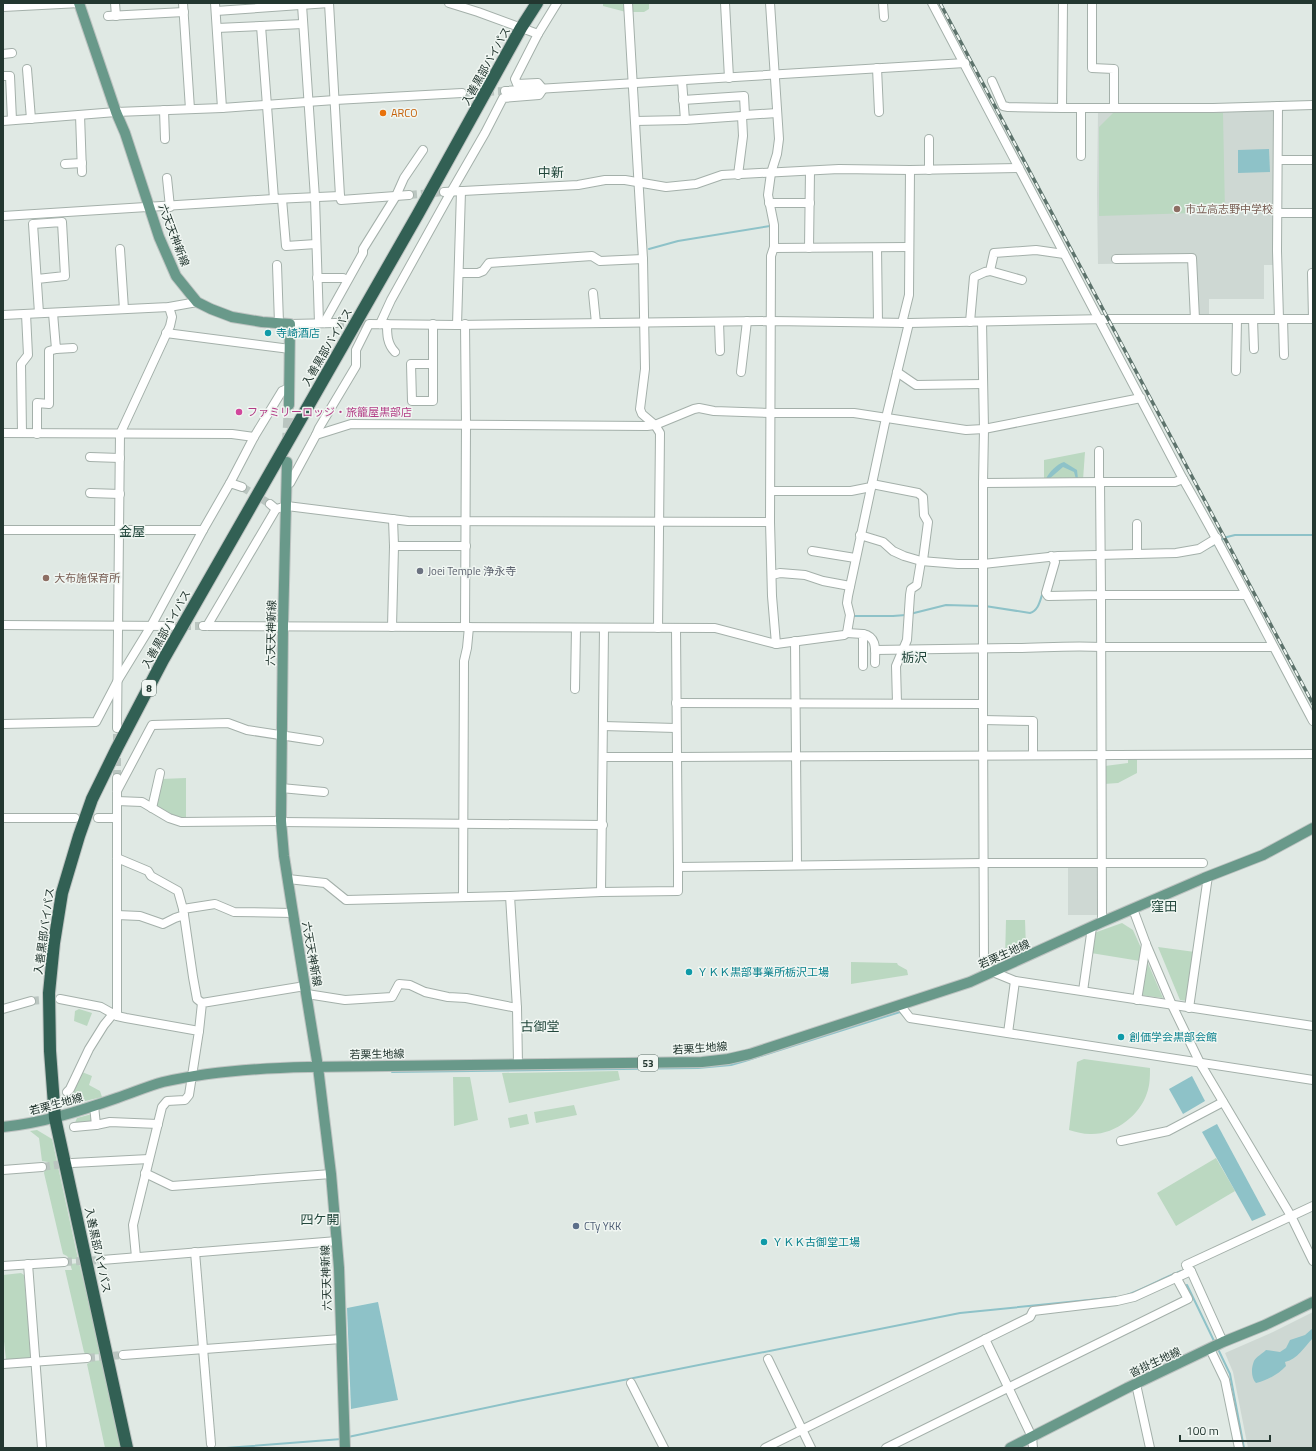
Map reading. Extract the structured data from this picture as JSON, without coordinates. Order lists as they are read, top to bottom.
{
  "streets": {
    "highway": ["入善黒部バイパス", "8"],
    "main road": [
      "六天天神新線",
      "若栗生地線",
      "53",
      "沓掛生地線"
    ]
  },
  "crossings": [
    ["入善黒部バイパス", "若栗生地線"],
    ["六天天神新線", "若栗生地線"]
  ],
  "districts": [
    "中新",
    "金屋",
    "栃沢",
    "窪田",
    "古御堂",
    "四ケ開"
  ],
  "places": [
    "ARCO",
    "市立高志野中学校",
    "寺崎酒店",
    "ファミリーロッジ・旅籠屋黒部店",
    "Joei Temple 浄永寺",
    "大布施保育所",
    "ＹＫＫ黒部事業所栃沢工場",
    "創価学会黒部会館",
    "CTy YKK",
    "ＹＫＫ古御堂工場"
  ],
  "scale_bar": "100 m"
}
